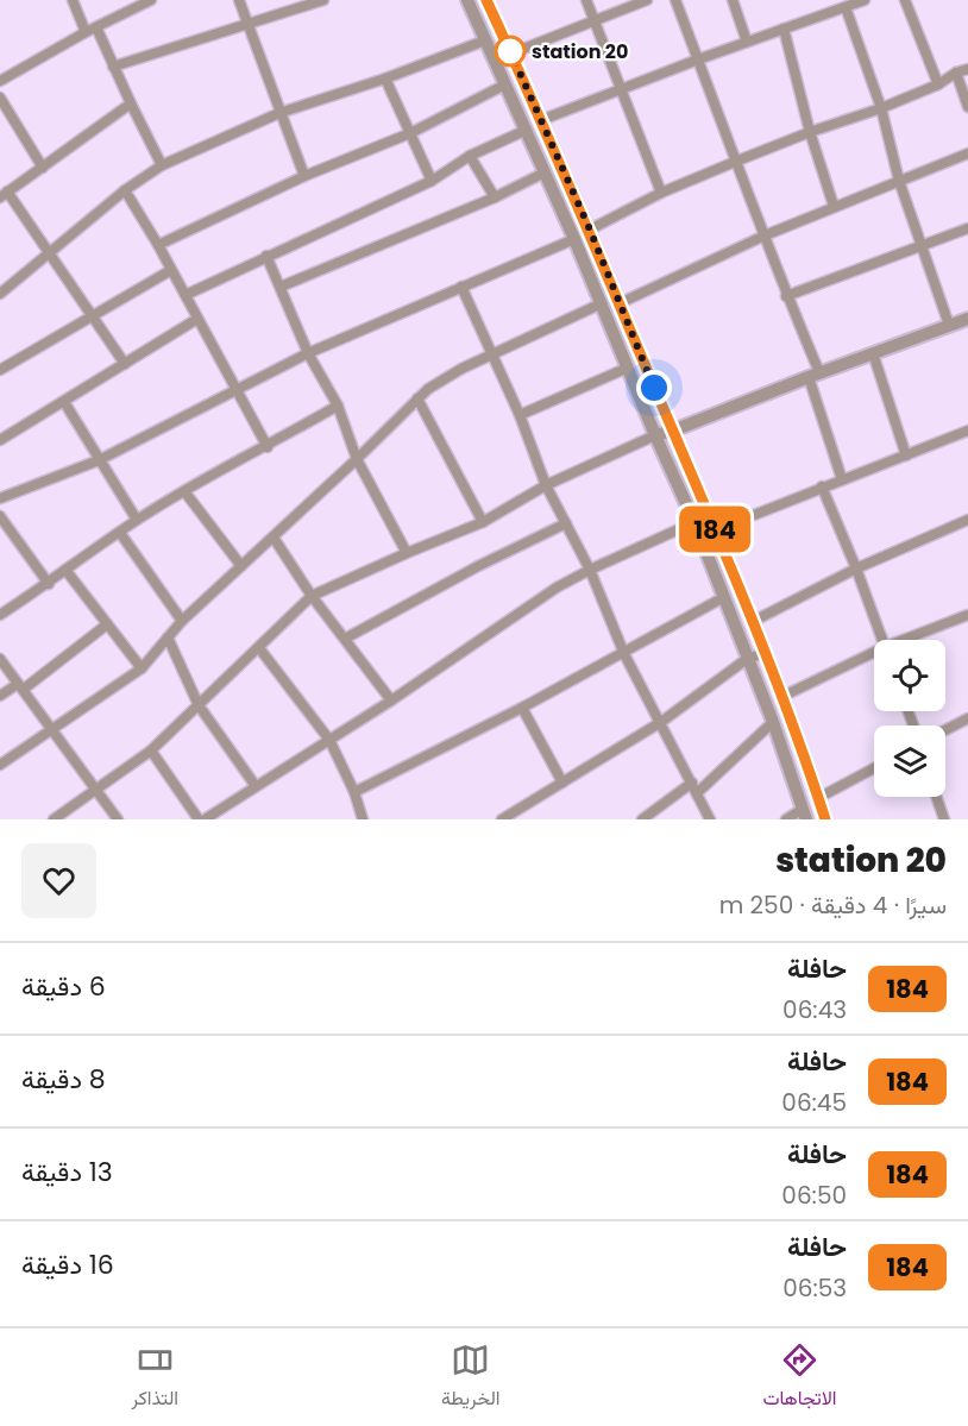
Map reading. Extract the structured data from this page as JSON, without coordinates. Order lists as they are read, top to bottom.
{
  "places": ["station 20"],
  "lines": ["bus line 184"],
  "page": {
    "on_map": "184",
    "heading": ["station 20", "سيرًا · 4 دقيقة · 250 m"],
    "list": [
      {
        "mark": "184",
        "name": "حافلة",
        "note": "06:43",
        "value": "6 دقيقة"
      },
      {
        "mark": "184",
        "name": "حافلة",
        "note": "06:45",
        "value": "8 دقيقة"
      },
      {
        "mark": "184",
        "name": "حافلة",
        "note": "06:50",
        "value": "13 دقيقة"
      },
      {
        "mark": "184",
        "name": "حافلة",
        "note": "06:53",
        "value": "16 دقيقة"
      }
    ],
    "tabs": ["الاتجاهات", "الخريطة", "التذاكر"]
  }
}
